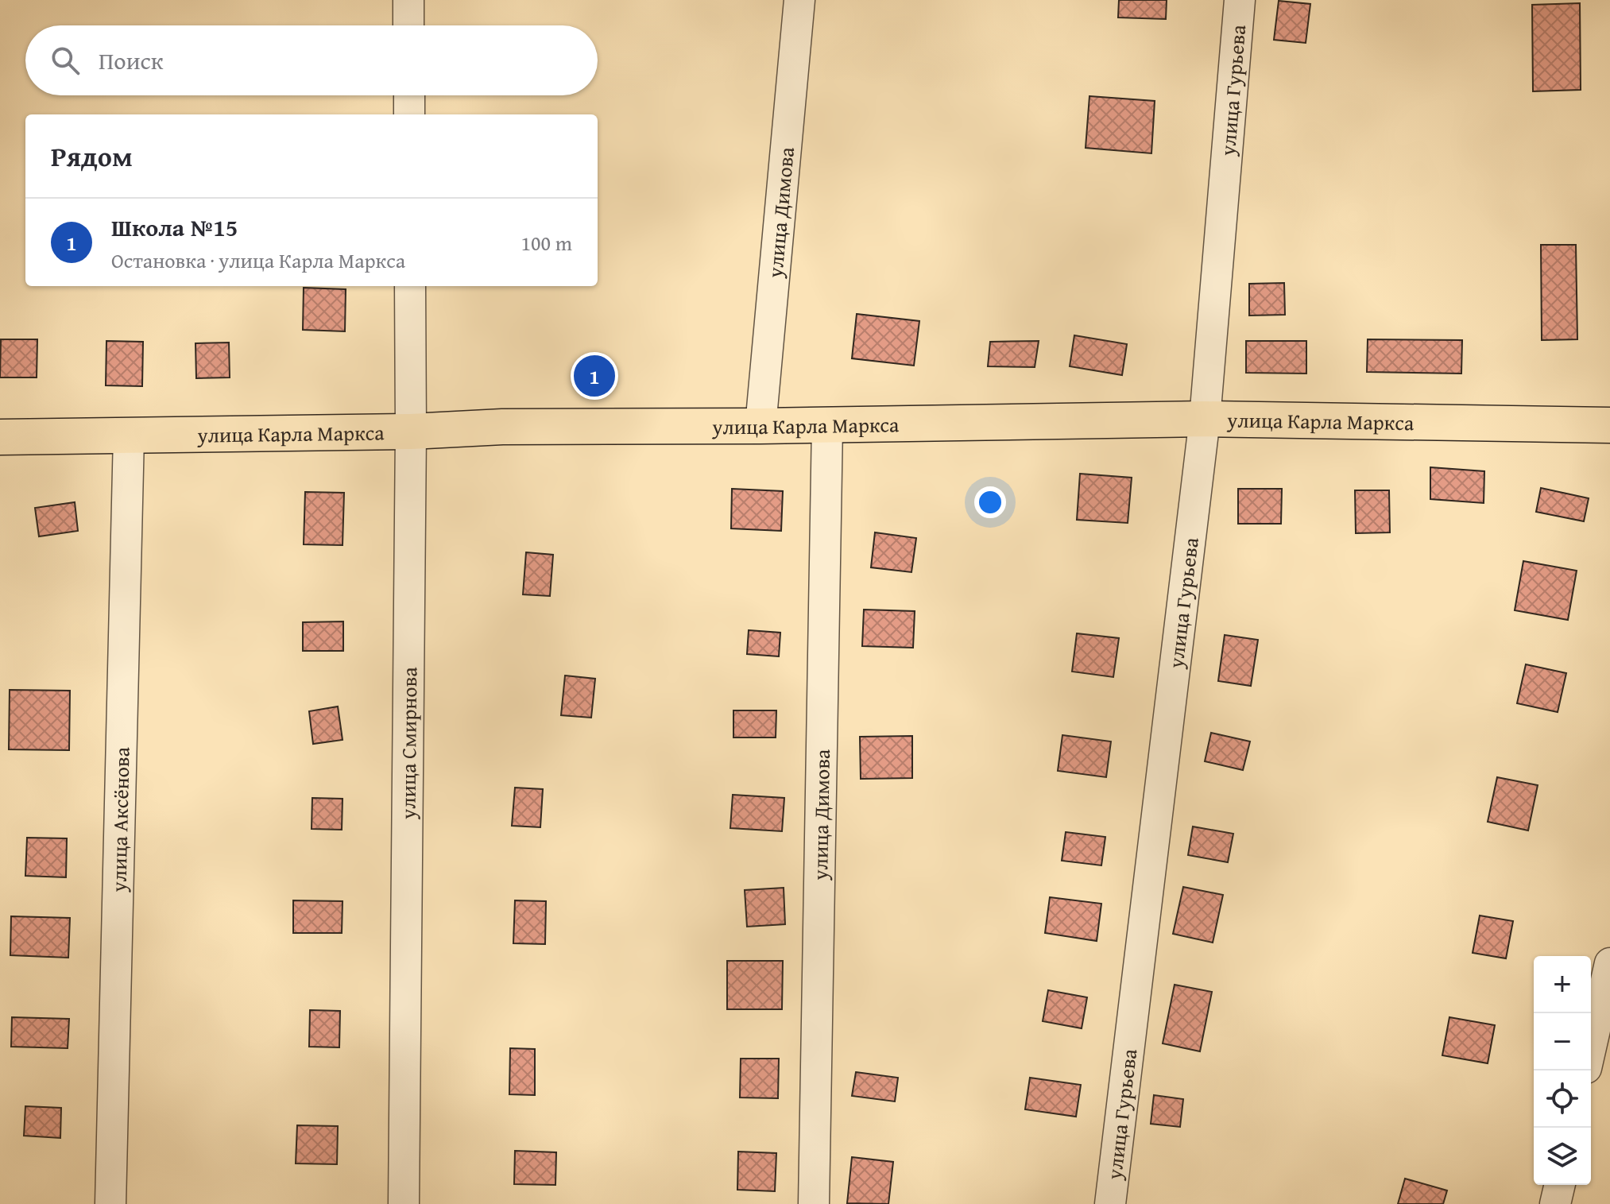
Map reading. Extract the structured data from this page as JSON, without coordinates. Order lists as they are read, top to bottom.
{
  "streets": {
    "highway": ["улица Карла Маркса"],
    "street": [
      "улица Гурьева",
      "улица Димова",
      "улица Смирнова",
      "улица Аксёнова"
    ]
  },
  "crossings": [
    ["улица Гурьева", "улица Карла Маркса"],
    ["улица Димова", "улица Карла Маркса"],
    ["улица Карла Маркса", "улица Смирнова"],
    ["улица Карла Маркса", "улица Аксёнова"]
  ],
  "page": {
    "search": "Поиск",
    "heading": "Рядом",
    "list": [
      {
        "mark": "1",
        "name": "Школа №15",
        "note": "Остановка · улица Карла Маркса",
        "value": "100 m"
      }
    ],
    "pins": "1",
    "map_buttons": ["+", "−"]
  }
}
